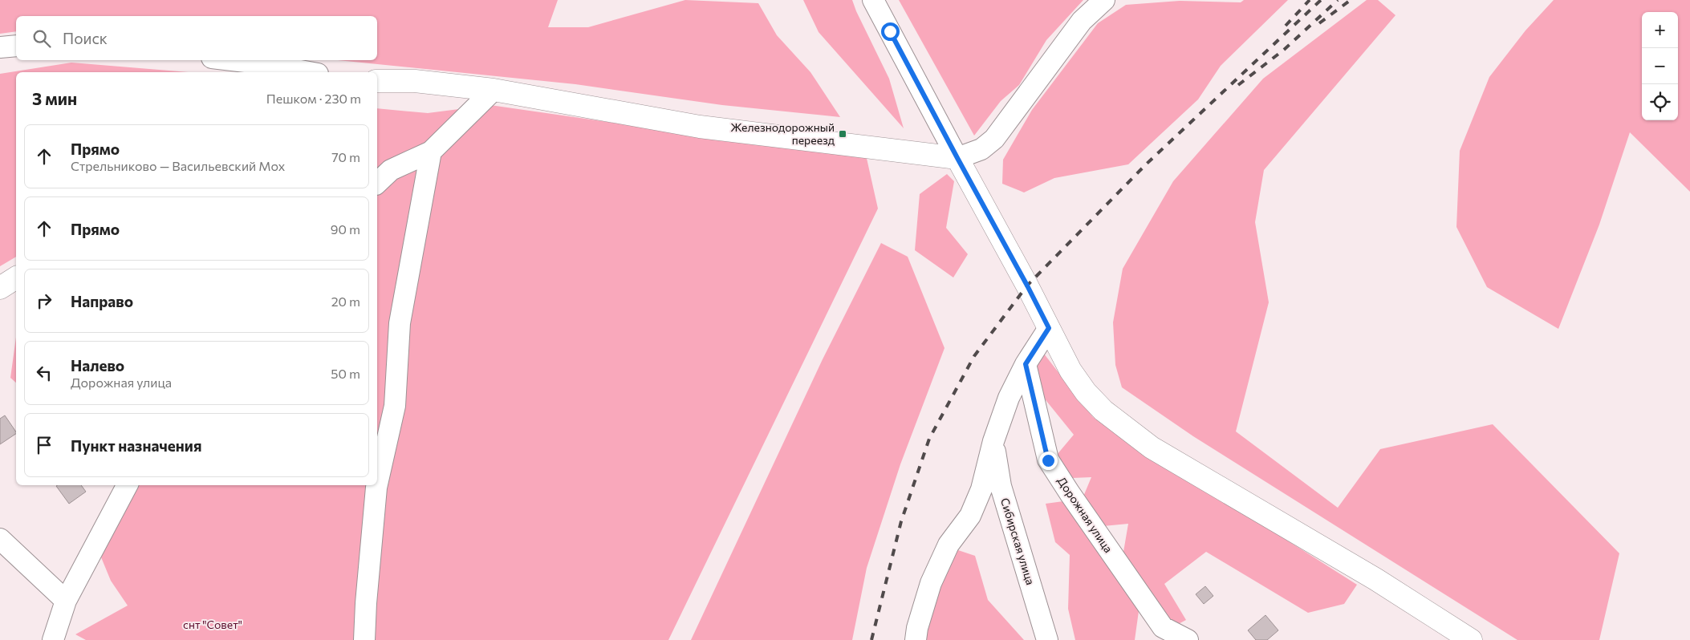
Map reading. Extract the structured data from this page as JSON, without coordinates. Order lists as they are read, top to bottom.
{
  "streets": {
    "street": ["Дорожная улица", "Сибирская улица"]
  },
  "parks": ["снт \"Совет\""],
  "places": {
    "transit": ["Железнодорожный переезд"]
  },
  "page": {
    "map_buttons": ["+", "−"],
    "search": "Поиск",
    "heading": ["3 мин", "Пешком · 230 m"],
    "list": [
      ["Прямо", "Стрельниково — Васильевский Мох", "70 m"],
      ["Прямо", "90 m"],
      ["Направо", "20 m"],
      ["Налево", "Дорожная улица", "50 m"],
      "Пункт назначения"
    ]
  }
}
